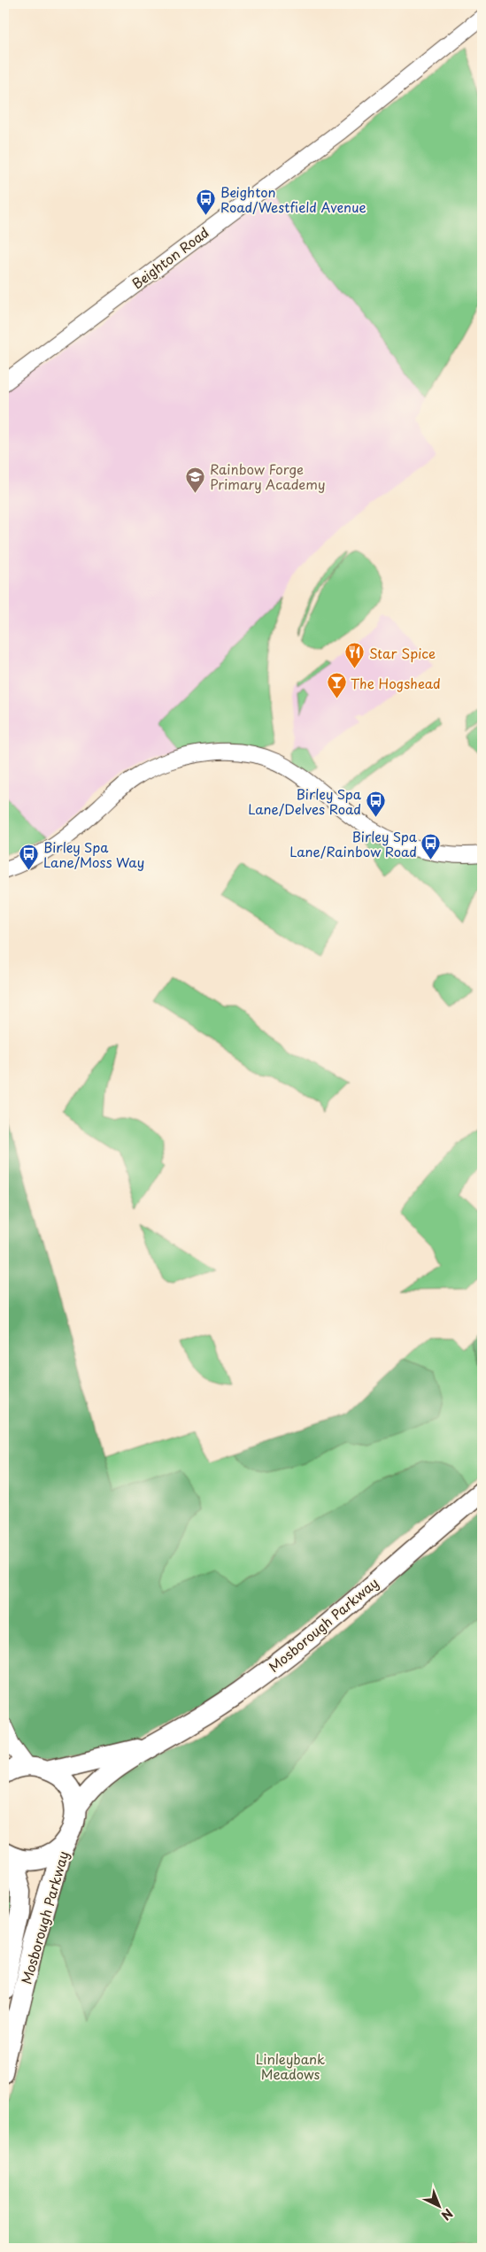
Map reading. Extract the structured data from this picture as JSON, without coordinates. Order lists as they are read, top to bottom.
{
  "streets": {
    "highway": ["Mosborough Parkway"],
    "street": ["Beighton Road"]
  },
  "parks": ["Linleybank Meadows"],
  "places": {
    "bus stop": [
      "Beighton Road/Westfield Avenue",
      "Birley Spa Lane/Delves Road",
      "Birley Spa Lane/Rainbow Road",
      "Birley Spa Lane/Moss Way"
    ],
    "school or university": ["Rainbow Forge Primary Academy"],
    "restaurant": ["Star Spice"],
    "bar": ["The Hogshead"]
  },
  "north": "bottom right"
}
